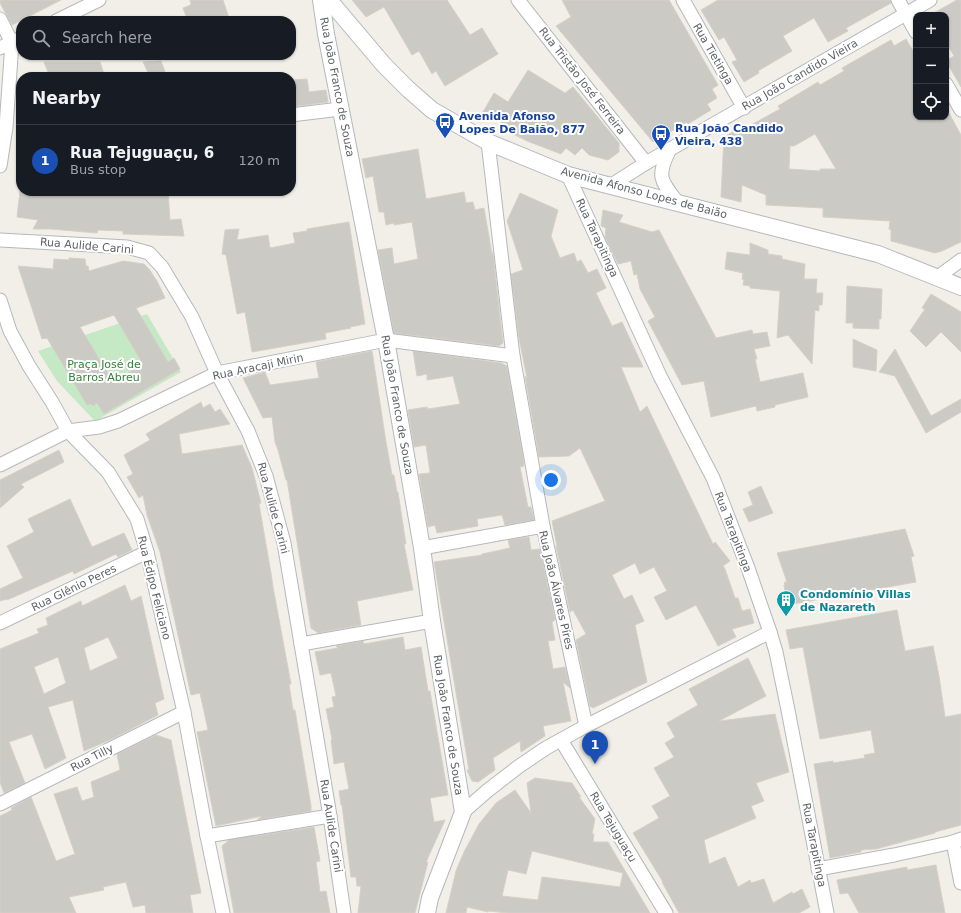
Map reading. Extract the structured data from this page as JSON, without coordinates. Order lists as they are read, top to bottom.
{
  "streets": {
    "street": [
      "Rua Tietinga",
      "Rua João Candido Vieira",
      "Rua Tristão José Ferreira",
      "Rua João Franco de Souza",
      "Avenida Afonso Lopes de Baião",
      "Rua Tarapitinga",
      "Rua Aulide Carini",
      "Rua Aracaji Mirin",
      "Rua Glênio Peres",
      "Rua Édipo Feliciano",
      "Rua João Álvares Píres",
      "Rua Tilly",
      "Rua Tejuguaçu"
    ]
  },
  "crossings": [
    ["Rua Tietinga", "Rua João Candido Vieira"],
    ["Rua João Candido Vieira", "Rua Tristão José Ferreira"],
    ["Rua João Candido Vieira", "Avenida Afonso Lopes de Baião"],
    ["Rua João Franco de Souza", "Rua Aracaji Mirin"],
    ["Rua João Franco de Souza", "Rua João Álvares Píres"],
    ["Avenida Afonso Lopes de Baião", "Rua Tarapitinga"],
    ["Rua Aulide Carini", "Rua Aracaji Mirin"],
    ["Rua Aracaji Mirin", "Rua Édipo Feliciano"],
    ["Rua Glênio Peres", "Rua Édipo Feliciano"],
    ["Rua Édipo Feliciano", "Rua Tilly"]
  ],
  "parks": ["Praça José de Barros Abreu"],
  "places": {
    "bus stop": ["Avenida Afonso Lopes De Baião, 877", "Rua João Candido Vieira, 438"],
    "building": ["Condomínio Villas de Nazareth"]
  },
  "page": {
    "map_buttons": ["+", "−"],
    "search": "Search here",
    "heading": "Nearby",
    "list": [
      {
        "mark": "1",
        "name": "Rua Tejuguaçu, 6",
        "note": "Bus stop",
        "value": "120 m"
      }
    ],
    "pins": "1"
  }
}
